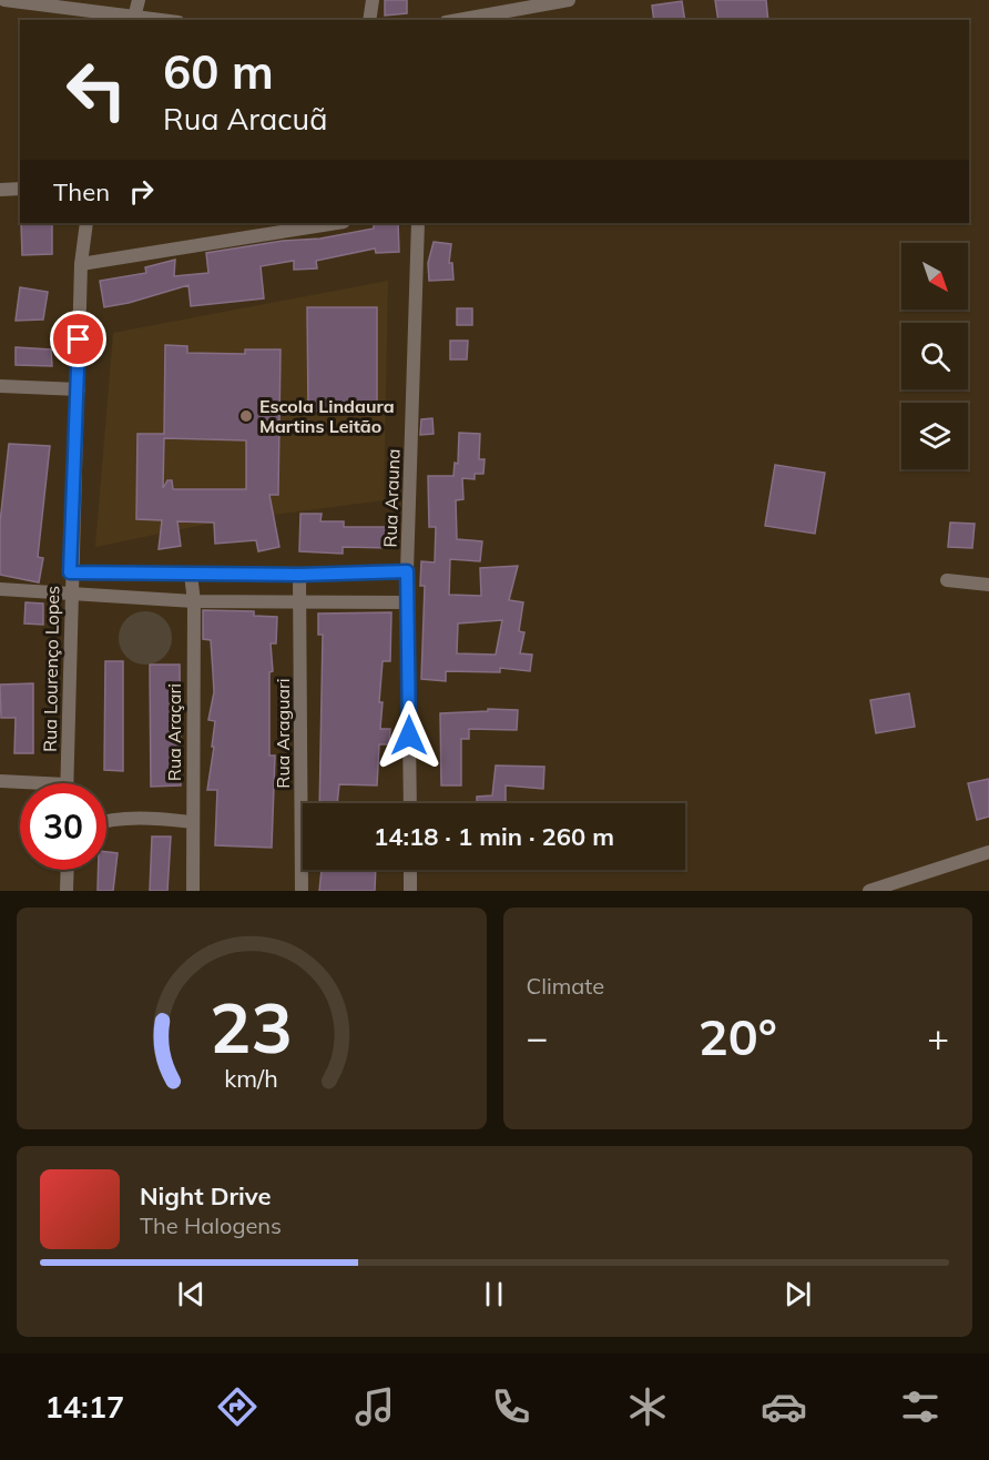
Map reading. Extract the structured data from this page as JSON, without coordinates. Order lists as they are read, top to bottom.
{
  "streets": {
    "street": [
      "Rua Arauna",
      "Rua Lourenço Lopes",
      "Rua Araçari",
      "Rua Araguari"
    ]
  },
  "places": ["Escola Lindaura Martins Leitão"],
  "north": "bottom right",
  "page": {
    "turn": ["60 m", "Rua Aracuã"],
    "then": "Then",
    "limit": "30",
    "trip": "14:18 · 1 min · 260 m",
    "tile": "Climate",
    "heat": ["−", "20°", "+"],
    "song": ["Night Drive", "The Halogens"],
    "tabs": "14:17",
    "gauge": ["23", "km/h"]
  }
}
